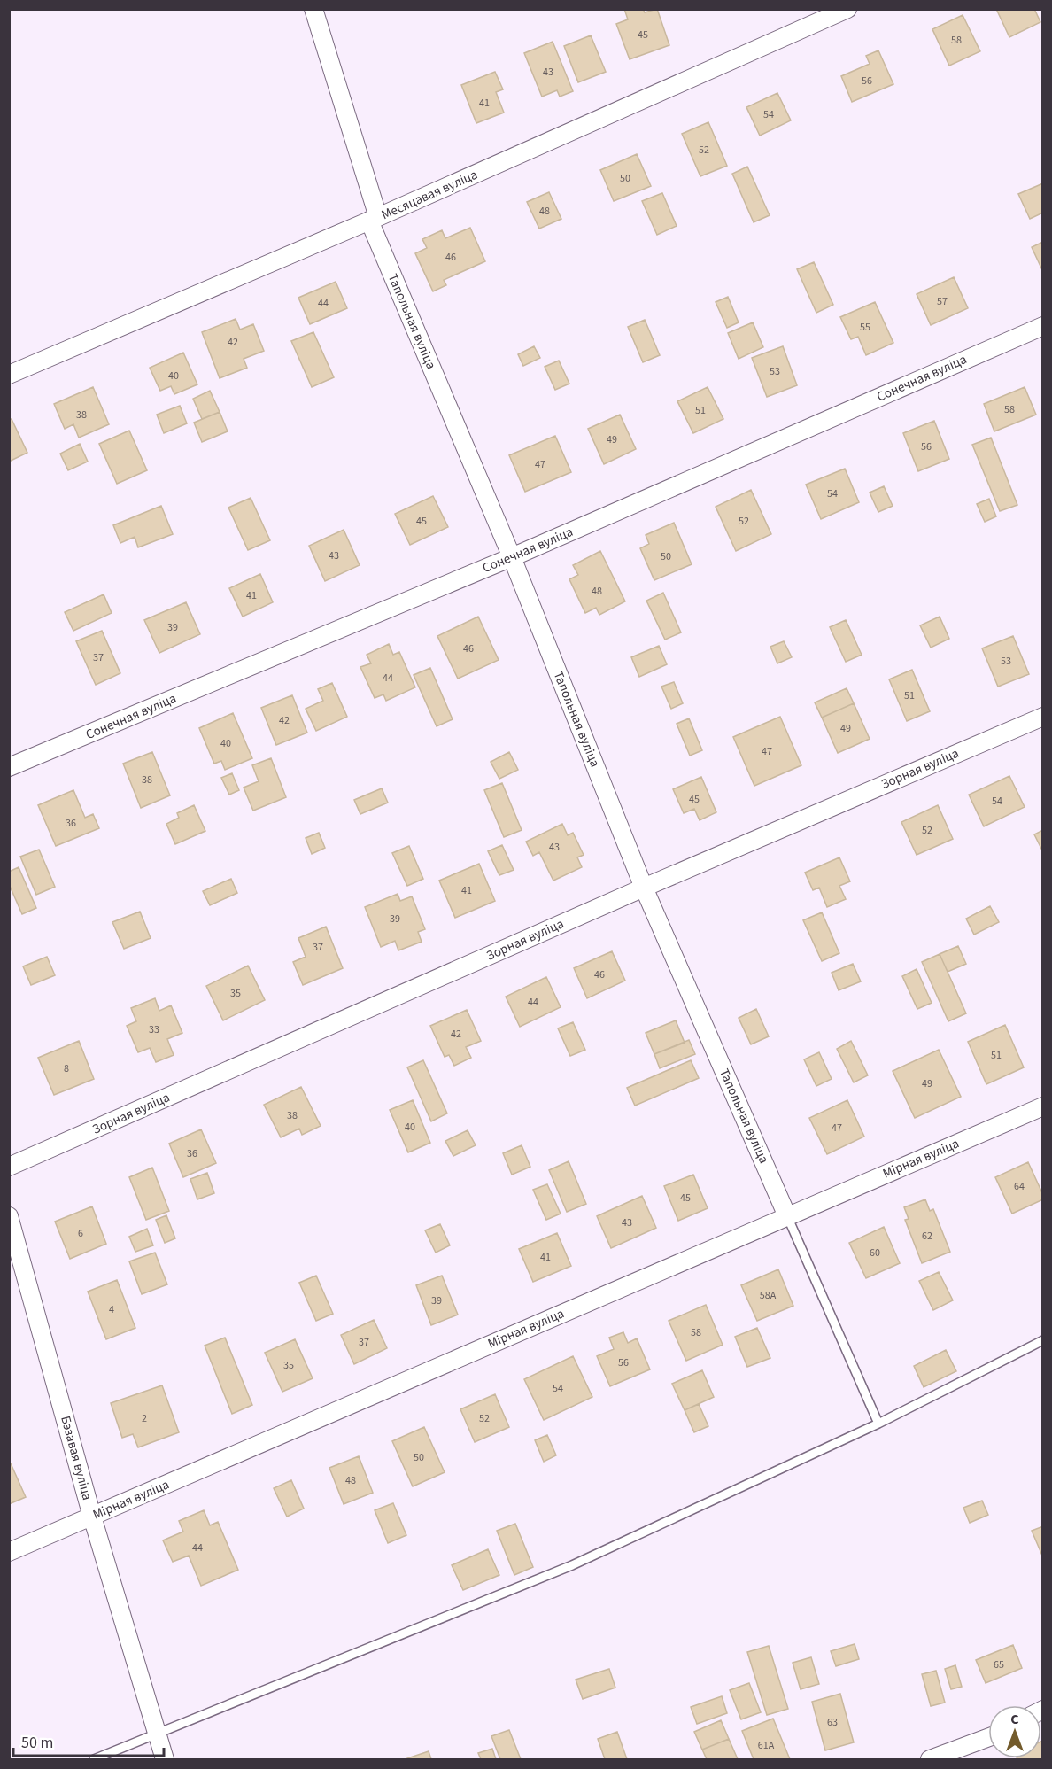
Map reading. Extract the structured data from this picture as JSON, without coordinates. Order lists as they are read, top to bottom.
{
  "streets": {
    "street": [
      "Месяцавая вуліца",
      "Тапольная вуліца",
      "Сонечная вуліца",
      "Зорная вуліца",
      "Мірная вуліца",
      "Бэзавая вуліца"
    ]
  },
  "crossings": [
    ["Месяцавая вуліца", "Тапольная вуліца"],
    ["Тапольная вуліца", "Сонечная вуліца"],
    ["Тапольная вуліца", "Зорная вуліца"],
    ["Тапольная вуліца", "Мірная вуліца"],
    ["Мірная вуліца", "Бэзавая вуліца"]
  ],
  "house_numbers": [
    "45",
    "58",
    "43",
    "56",
    "41",
    "54",
    "52",
    "50",
    "48",
    "46",
    "57",
    "44",
    "55",
    "42",
    "53",
    "40",
    "58",
    "51",
    "38",
    "49",
    "56",
    "47",
    "54",
    "45",
    "52",
    "43",
    "50",
    "48",
    "41",
    "39",
    "46",
    "37",
    "53",
    "44",
    "51",
    "42",
    "49",
    "40",
    "47",
    "38",
    "45",
    "54",
    "36",
    "52",
    "43",
    "41",
    "39",
    "37",
    "46",
    "35",
    "44",
    "33",
    "42",
    "51",
    "8",
    "49",
    "38",
    "40",
    "47",
    "36",
    "64",
    "45",
    "43",
    "6",
    "62",
    "60",
    "41",
    "58А",
    "39",
    "4",
    "58",
    "37",
    "56",
    "35",
    "54",
    "2",
    "52",
    "50",
    "48",
    "44",
    "65",
    "63",
    "61А"
  ],
  "scale_bar": "50 m",
  "north": "top"
}
